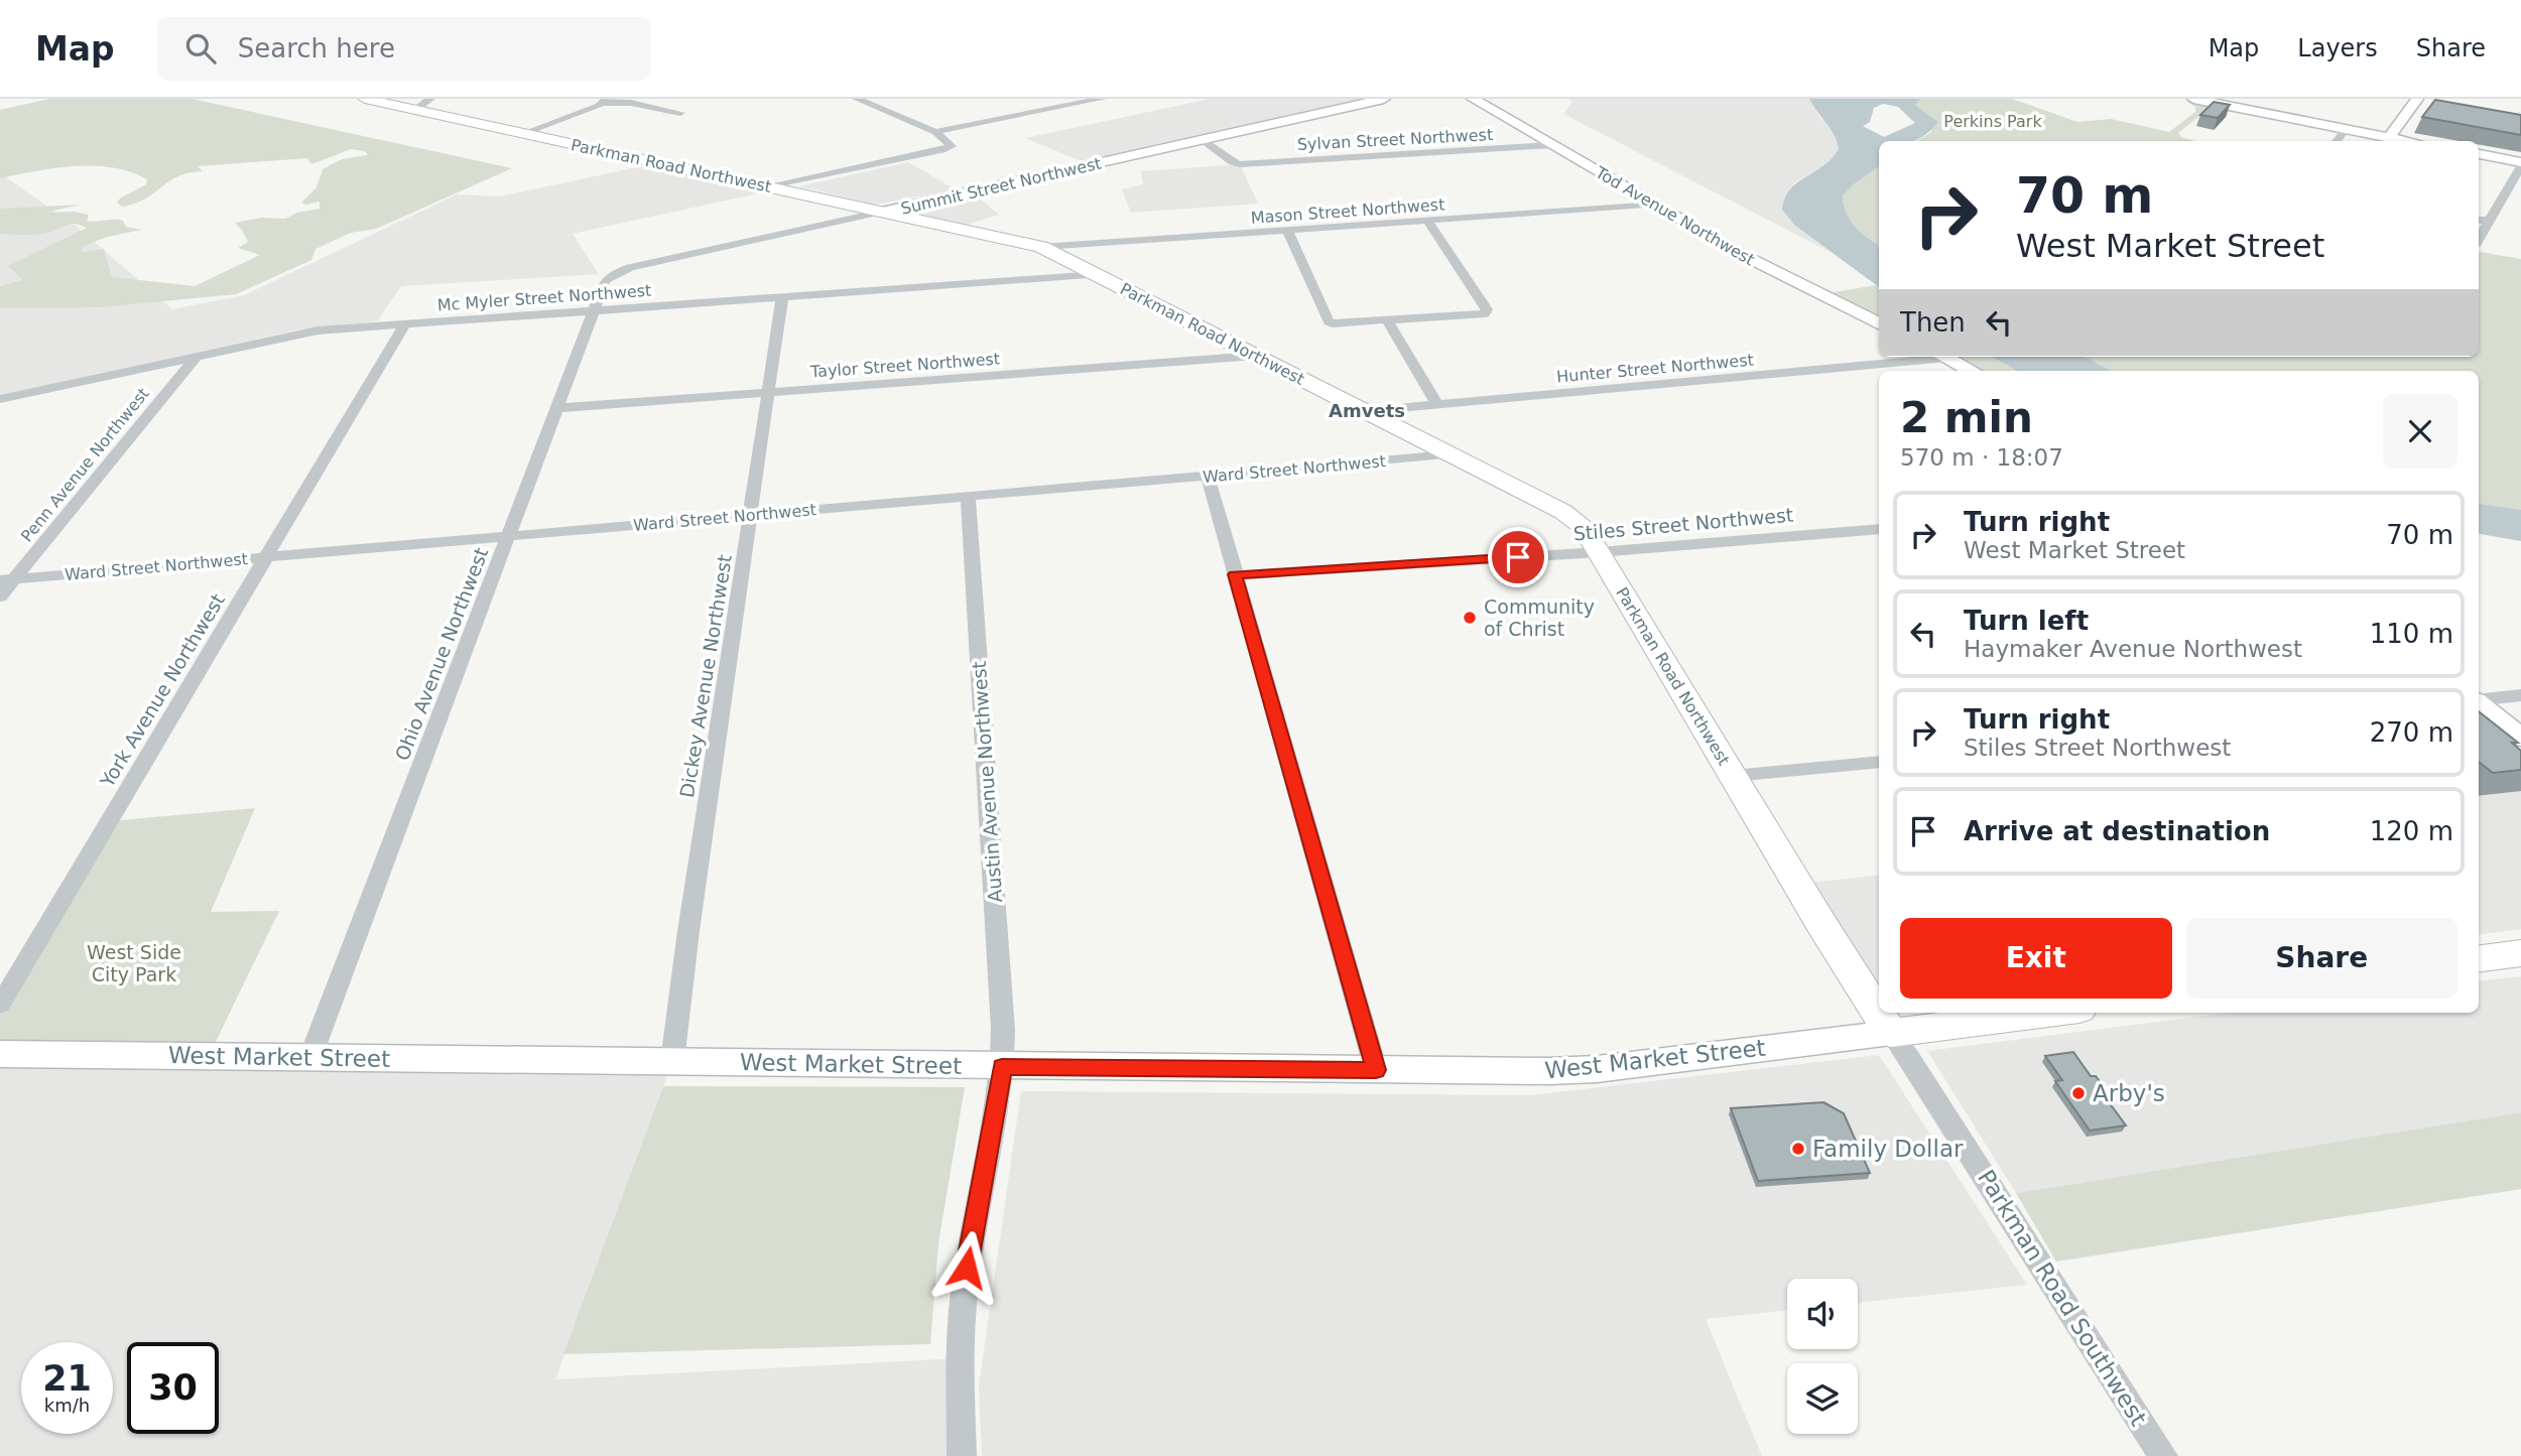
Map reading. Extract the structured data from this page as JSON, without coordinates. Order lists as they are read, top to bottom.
{
  "streets": {
    "main road": [
      "Parkman Road Northwest",
      "Summit Street Northwest",
      "Tod Avenue Northwest",
      "West Market Street"
    ],
    "street": [
      "Sylvan Street Northwest",
      "Mason Street Northwest",
      "Mc Myler Street Northwest",
      "Taylor Street Northwest",
      "Hunter Street Northwest",
      "Penn Avenue Northwest",
      "Ward Street Northwest",
      "Stiles Street Northwest",
      "Ohio Avenue Northwest",
      "Dickey Avenue Northwest",
      "York Avenue Northwest",
      "Austin Avenue Northwest",
      "Parkman Road Southwest"
    ]
  },
  "crossings": [
    ["Sylvan Street Northwest", "Summit Street Northwest"],
    ["Sylvan Street Northwest", "Tod Avenue Northwest"],
    ["Parkman Road Northwest", "Summit Street Northwest"],
    ["Parkman Road Northwest", "Mason Street Northwest"],
    ["Parkman Road Northwest", "Mc Myler Street Northwest"],
    ["Parkman Road Northwest", "Taylor Street Northwest"],
    ["Parkman Road Northwest", "Hunter Street Northwest"],
    ["Parkman Road Northwest", "Ward Street Northwest"],
    ["Parkman Road Northwest", "Stiles Street Northwest"],
    ["Parkman Road Northwest", "West Market Street"],
    ["Parkman Road Northwest", "Parkman Road Southwest"],
    ["Summit Street Northwest", "Ohio Avenue Northwest"],
    ["Mason Street Northwest", "Tod Avenue Northwest"],
    ["Mc Myler Street Northwest", "Penn Avenue Northwest"],
    ["Mc Myler Street Northwest", "Ohio Avenue Northwest"],
    ["Mc Myler Street Northwest", "Dickey Avenue Northwest"],
    ["Mc Myler Street Northwest", "York Avenue Northwest"],
    ["Taylor Street Northwest", "Ohio Avenue Northwest"],
    ["Taylor Street Northwest", "Dickey Avenue Northwest"],
    ["Penn Avenue Northwest", "Ward Street Northwest"],
    ["Ward Street Northwest", "Ohio Avenue Northwest"],
    ["Ward Street Northwest", "Dickey Avenue Northwest"],
    ["Ward Street Northwest", "York Avenue Northwest"],
    ["Ward Street Northwest", "Austin Avenue Northwest"],
    ["Ohio Avenue Northwest", "West Market Street"],
    ["Dickey Avenue Northwest", "West Market Street"],
    ["Austin Avenue Northwest", "West Market Street"],
    ["West Market Street", "Parkman Road Southwest"]
  ],
  "districts": ["Amvets"],
  "parks": ["Perkins Park", "West Side City Park"],
  "places": ["Community of Christ", "Arby's", "Family Dollar"],
  "page": {
    "header": "Map",
    "search": "Search here",
    "nav": ["Map", "Layers", "Share"],
    "turn": ["70 m", "West Market Street"],
    "then": "Then",
    "heading": ["2 min", "570 m · 18:07"],
    "list": [
      {
        "name": "Turn right",
        "note": "West Market Street",
        "value": "70 m"
      },
      {
        "name": "Turn left",
        "note": "Haymaker Avenue Northwest",
        "value": "110 m"
      },
      {
        "name": "Turn right",
        "note": "Stiles Street Northwest",
        "value": "270 m"
      },
      {
        "name": "Arrive at destination",
        "value": "120 m"
      }
    ],
    "buttons": ["Exit", "Share"],
    "speed": "21 km/h",
    "limit": "30"
  }
}
